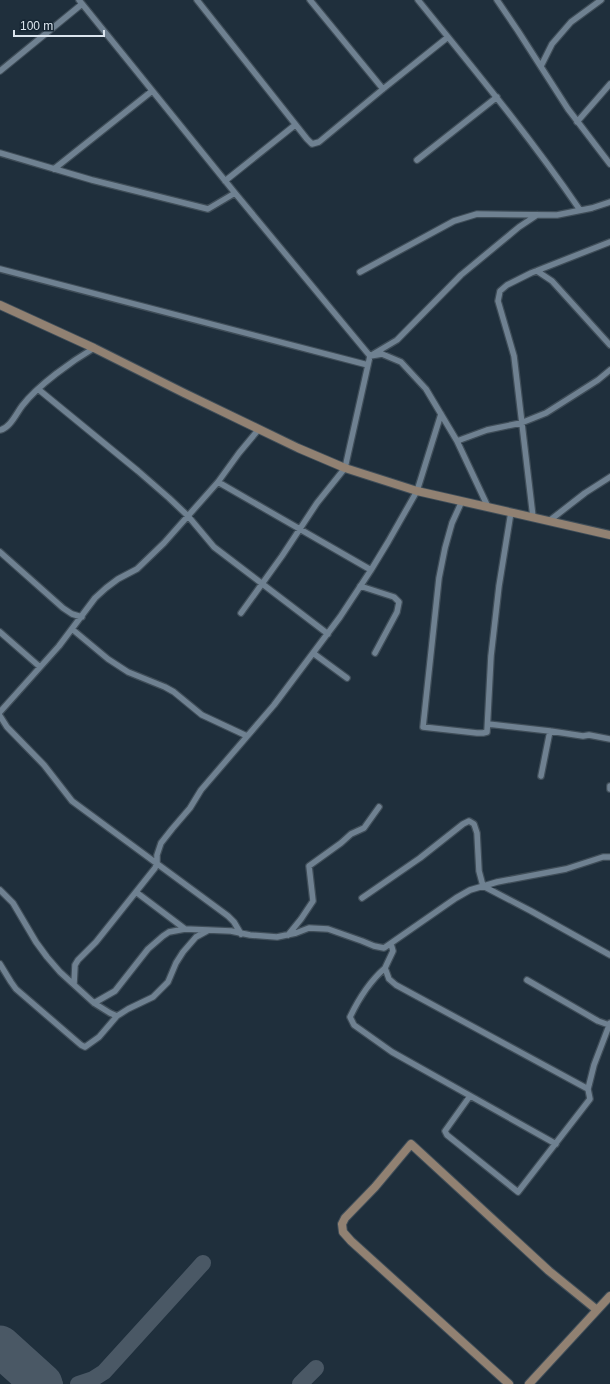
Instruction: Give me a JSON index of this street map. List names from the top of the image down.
{
  "scale_bar": "100 m"
}
